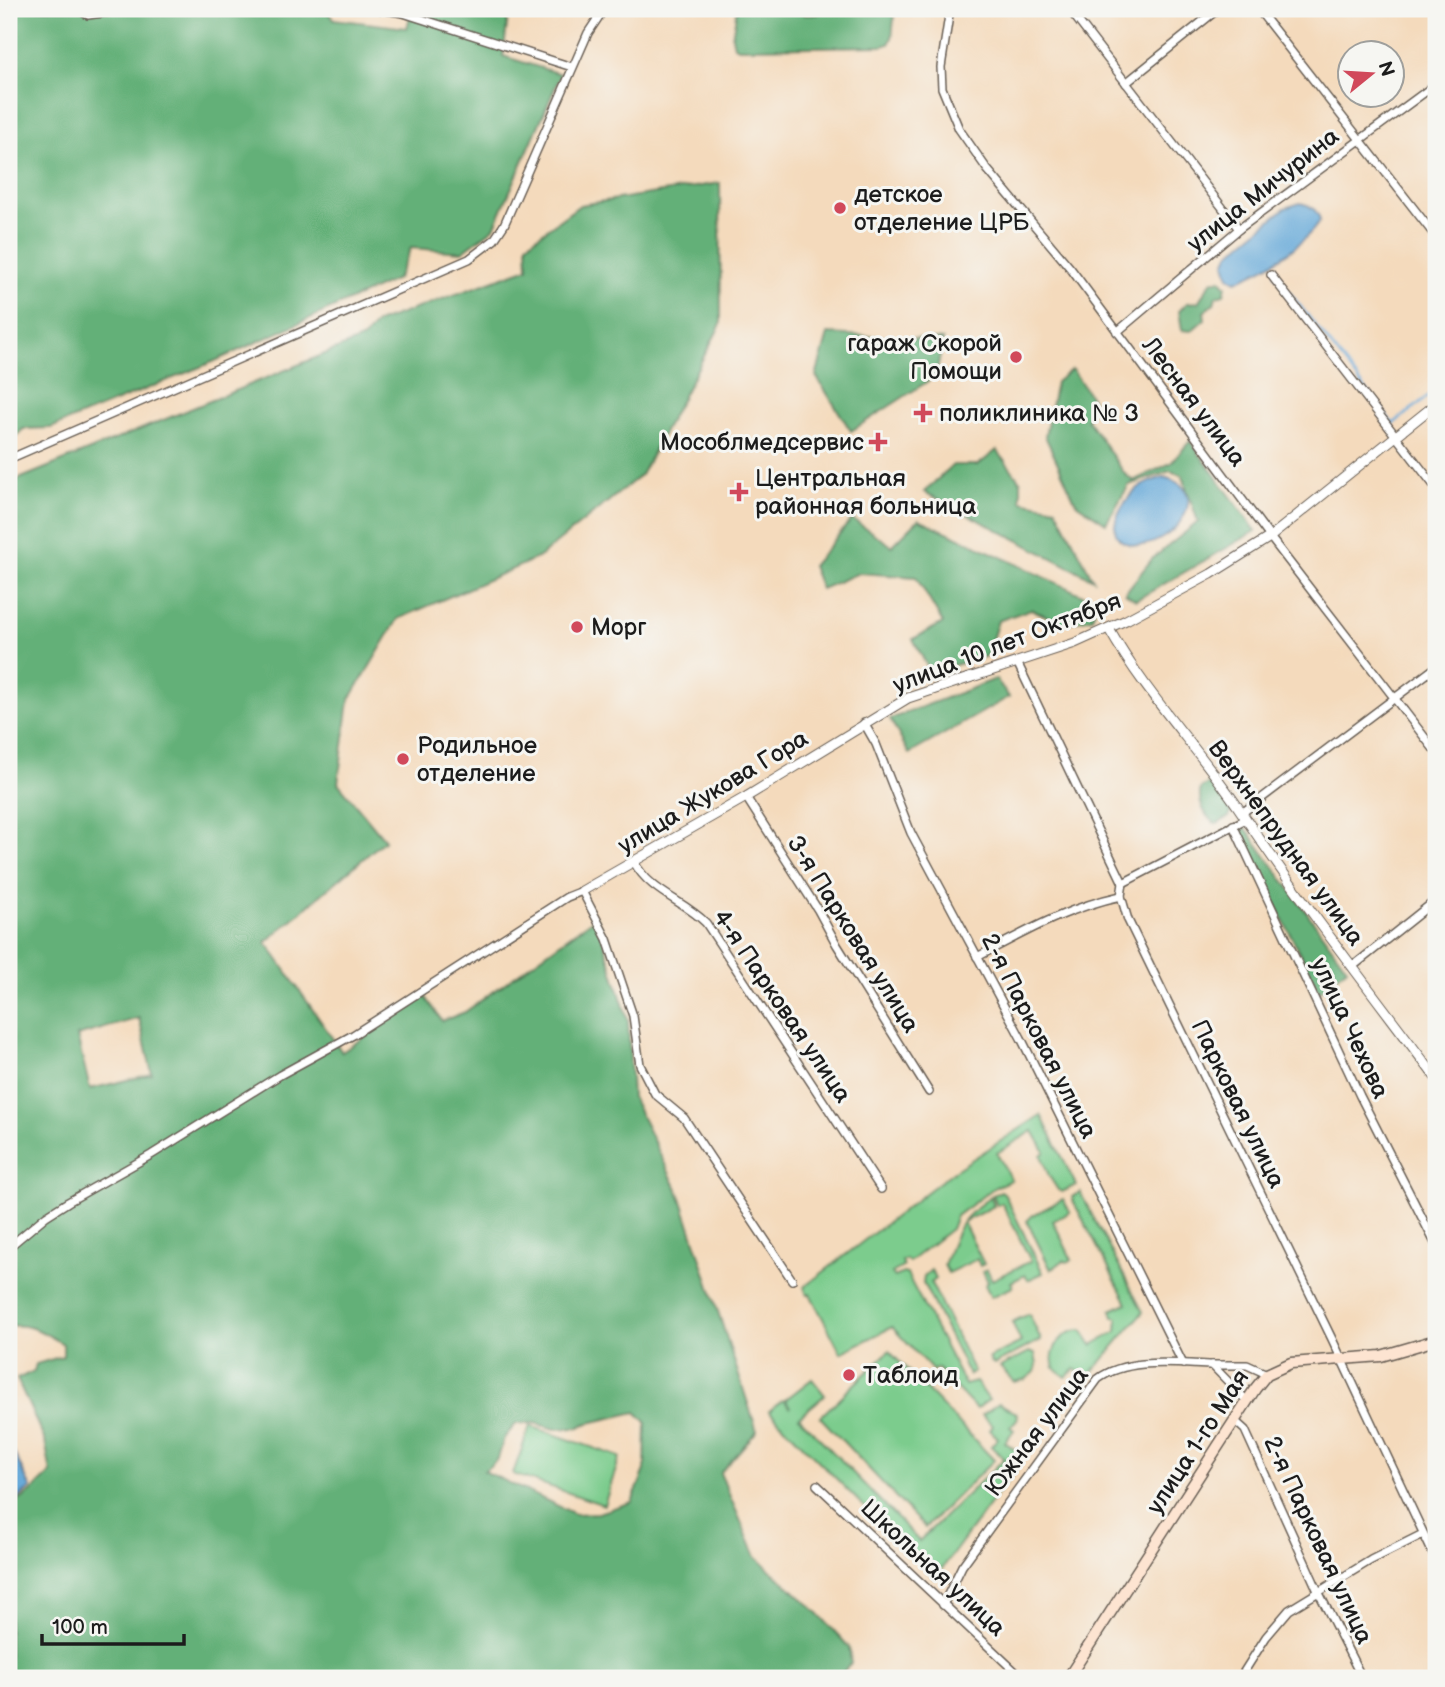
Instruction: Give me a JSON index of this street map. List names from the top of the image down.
{
  "streets": {
    "main road": ["улица 1-го Мая"],
    "street": [
      "улица Мичурина",
      "Лесная улица",
      "улица 10 лет Октября",
      "улица Жукова Гора",
      "Верхнепрудная улица",
      "3-я Парковая улица",
      "4-я Парковая улица",
      "улица Чехова",
      "2-я Парковая улица",
      "Парковая улица",
      "Южная улица",
      "Школьная улица"
    ]
  },
  "crossings": [
    ["улица Мичурина", "Лесная улица"],
    ["Лесная улица", "улица 10 лет Октября"],
    ["улица 10 лет Октября", "улица Жукова Гора"],
    ["улица 10 лет Октября", "Верхнепрудная улица"],
    ["улица 10 лет Октября", "2-я Парковая улица"],
    ["улица Жукова Гора", "3-я Парковая улица"],
    ["улица Жукова Гора", "4-я Парковая улица"],
    ["улица Жукова Гора", "2-я Парковая улица"],
    ["2-я Парковая улица", "Южная улица"],
    ["2-я Парковая улица", "улица 1-го Мая"],
    ["Парковая улица", "улица 1-го Мая"],
    ["Южная улица", "улица 1-го Мая"],
    ["Южная улица", "Школьная улица"]
  ],
  "places": {
    "other": [
      "детское отделение ЦРБ",
      "гараж Скорой Помощи",
      "Морг",
      "Родильное отделение",
      "Таблоид"
    ],
    "health": ["поликлиника № 3", "Мособлмедсервис", "Центральная районная больница"]
  },
  "scale_bar": "100 m",
  "north": "right"
}
